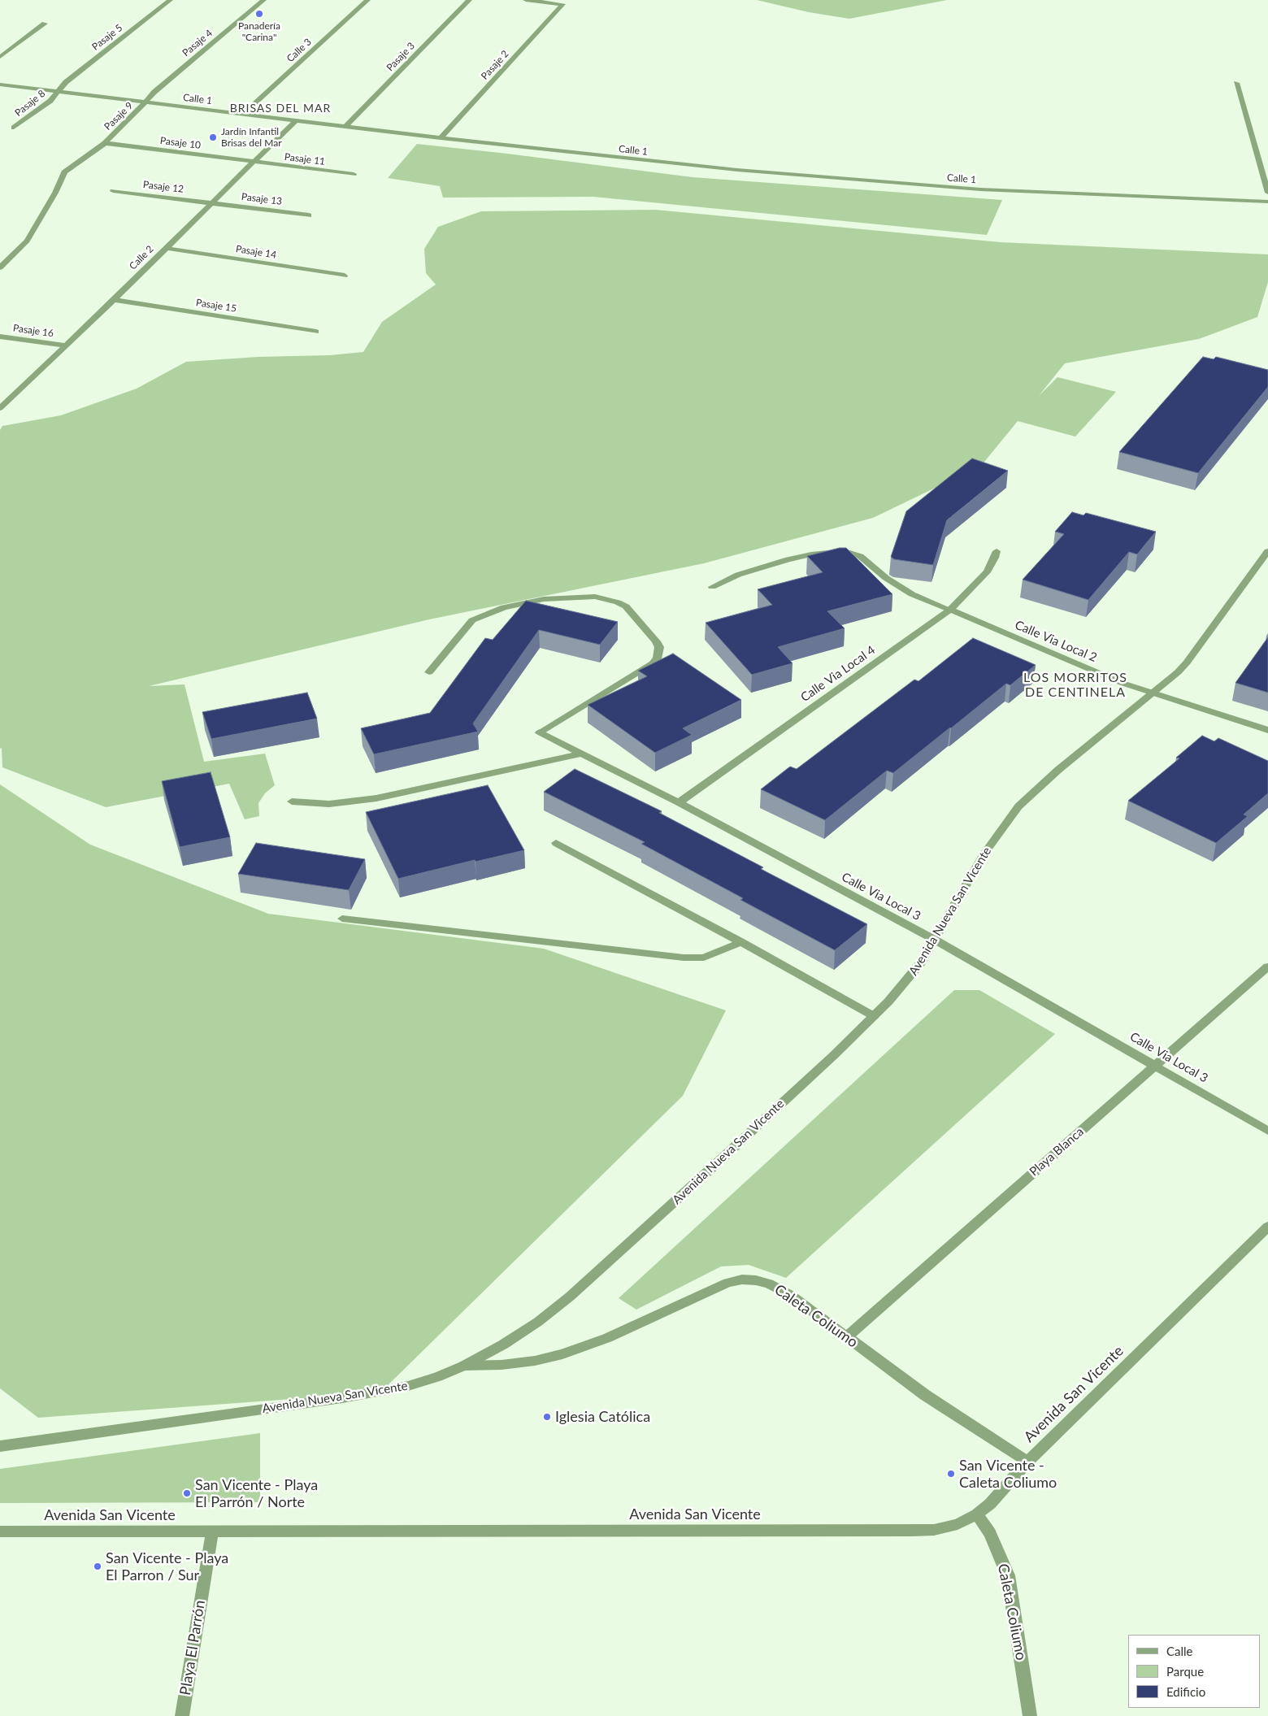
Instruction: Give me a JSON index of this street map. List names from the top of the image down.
{
  "streets": {
    "street": [
      "Pasaje 5",
      "Pasaje 4",
      "Calle 3",
      "Pasaje 3",
      "Pasaje 2",
      "Calle 1",
      "Pasaje 8",
      "Pasaje 9",
      "Pasaje 10",
      "Pasaje 11",
      "Pasaje 12",
      "Pasaje 13",
      "Pasaje 14",
      "Calle 2",
      "Pasaje 15",
      "Pasaje 16",
      "Calle Via Local 2",
      "Calle Via Local 4",
      "Calle Via Local 3",
      "Avenida Nueva San Vicente",
      "Playa Blanca",
      "Caleta Coliumo",
      "Avenida San Vicente",
      "Playa El Parrón"
    ]
  },
  "crossings": [
    ["Pasaje 5", "Calle 1"],
    ["Pasaje 5", "Pasaje 8"],
    ["Pasaje 4", "Calle 1"],
    ["Pasaje 4", "Pasaje 9"],
    ["Calle 3", "Calle 1"],
    ["Pasaje 3", "Calle 1"],
    ["Pasaje 2", "Calle 1"],
    ["Calle 1", "Pasaje 8"],
    ["Calle 1", "Pasaje 9"],
    ["Calle 1", "Calle 2"],
    ["Pasaje 9", "Pasaje 10"],
    ["Pasaje 10", "Pasaje 11"],
    ["Pasaje 10", "Calle 2"],
    ["Pasaje 11", "Calle 2"],
    ["Pasaje 12", "Pasaje 13"],
    ["Pasaje 12", "Calle 2"],
    ["Pasaje 13", "Calle 2"],
    ["Pasaje 14", "Calle 2"],
    ["Calle 2", "Pasaje 15"],
    ["Calle 2", "Pasaje 16"],
    ["Calle Via Local 2", "Calle Via Local 4"],
    ["Calle Via Local 2", "Avenida Nueva San Vicente"],
    ["Calle Via Local 4", "Calle Via Local 3"],
    ["Calle Via Local 3", "Avenida Nueva San Vicente"],
    ["Calle Via Local 3", "Playa Blanca"],
    ["Avenida Nueva San Vicente", "Caleta Coliumo"],
    ["Playa Blanca", "Caleta Coliumo"],
    ["Caleta Coliumo", "Avenida San Vicente"],
    ["Avenida San Vicente", "Playa El Parrón"]
  ],
  "districts": ["BRISAS DEL MAR", "LOS MORRITOS DE CENTINELA"],
  "places": [
    "Panadería \"Carina\"",
    "Jardín Infantil Brisas del Mar",
    "Iglesia Católica",
    "San Vicente - Caleta Coliumo",
    "San Vicente - Playa El Parrón / Norte",
    "San Vicente - Playa El Parron / Sur"
  ],
  "legend": ["Calle", "Parque", "Edificio"]
}
